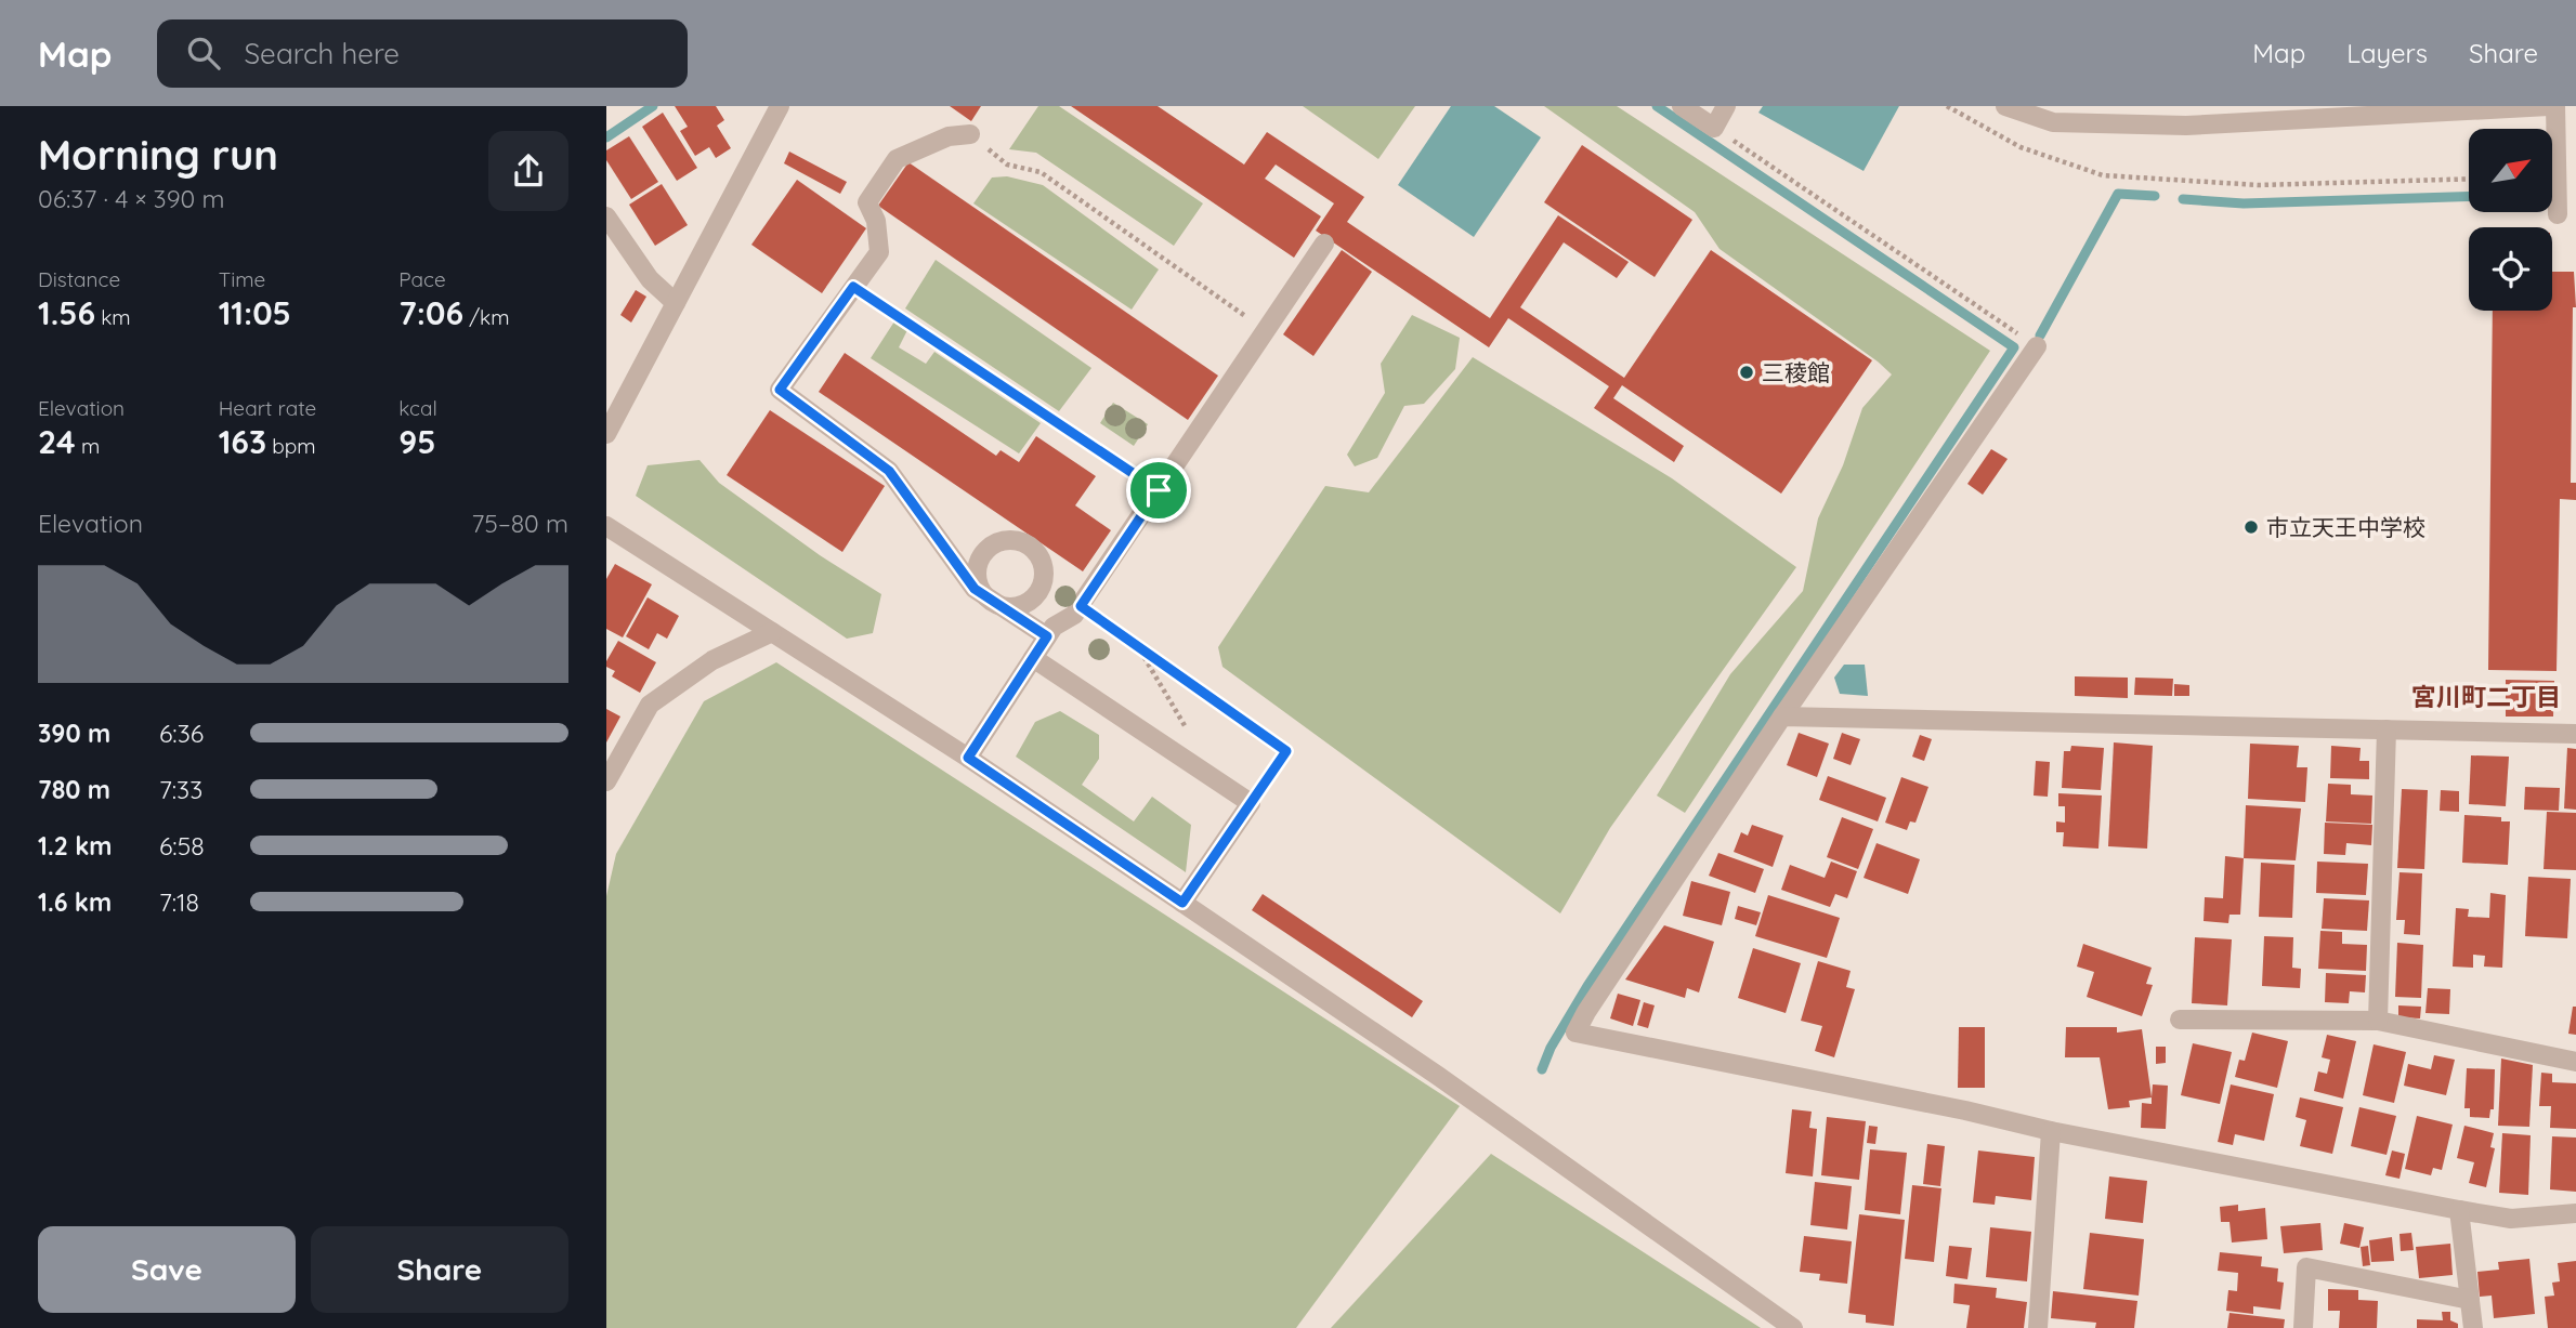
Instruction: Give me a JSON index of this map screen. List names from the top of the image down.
{
  "districts": ["宮川町二丁目"],
  "places": ["三稜館", "市立天王中学校"],
  "north": "top right",
  "page": {
    "header": "Map",
    "search": "Search here",
    "nav": ["Map", "Layers", "Share"],
    "heading": ["Morning run", "06:37 · 4 × 390 m"],
    "stats": [
      ["Distance", "1.56 km"],
      ["Time", "11:05"],
      ["Pace", "7:06 /km"],
      ["Elevation", "24 m"],
      ["Heart rate", "163 bpm"],
      ["kcal", "95"]
    ],
    "chart": ["Elevation", "75–80 m"],
    "list": [
      {
        "name": "390 m",
        "note": "6:36"
      },
      {
        "name": "780 m",
        "note": "7:33"
      },
      {
        "name": "1.2 km",
        "note": "6:58"
      },
      {
        "name": "1.6 km",
        "note": "7:18"
      }
    ],
    "buttons": ["Save", "Share"]
  }
}
